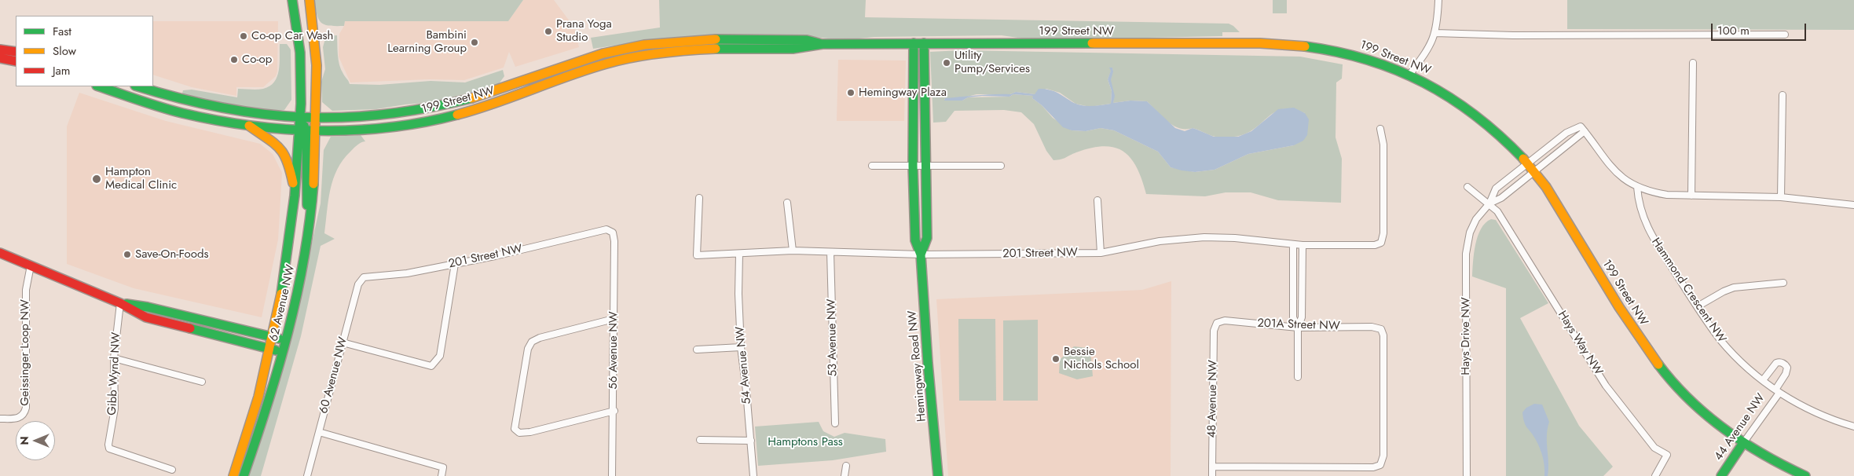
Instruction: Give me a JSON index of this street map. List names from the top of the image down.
{
  "streets": {
    "main road": [
      "199 Street NW",
      "62 Avenue NW",
      "Hemingway Road NW",
      "44 Avenue NW"
    ],
    "street": [
      "201 Street NW",
      "Hammond Crescent NW",
      "201A Street NW",
      "Hays Drive NW",
      "53 Avenue NW",
      "Hays Way NW",
      "56 Avenue NW",
      "Geissinger Loop NW",
      "54 Avenue NW",
      "Gibb Wynd NW",
      "60 Avenue NW",
      "48 Avenue NW"
    ]
  },
  "crossings": [
    ["199 Street NW", "62 Avenue NW"],
    ["199 Street NW", "Hays Drive NW"],
    ["199 Street NW", "Hemingway Road NW"],
    ["199 Street NW", "44 Avenue NW"],
    ["201 Street NW", "53 Avenue NW"],
    ["201 Street NW", "56 Avenue NW"],
    ["201 Street NW", "54 Avenue NW"],
    ["201 Street NW", "Hemingway Road NW"],
    ["201 Street NW", "60 Avenue NW"],
    ["Hammond Crescent NW", "44 Avenue NW"],
    ["201A Street NW", "48 Avenue NW"],
    ["Hays Drive NW", "Hays Way NW"]
  ],
  "parks": ["Hamptons Pass"],
  "places": [
    "Prana Yoga Studio",
    "Co-op Car Wash",
    "Bambini Learning Group",
    "Co-op",
    "Utility Pump/Services",
    "Hemingway Plaza",
    "Hampton Medical Clinic",
    "Save-On-Foods",
    "Bessie Nichols School"
  ],
  "legend": ["Fast", "Slow", "Jam"],
  "scale_bar": "100 m",
  "north": "left"
}
